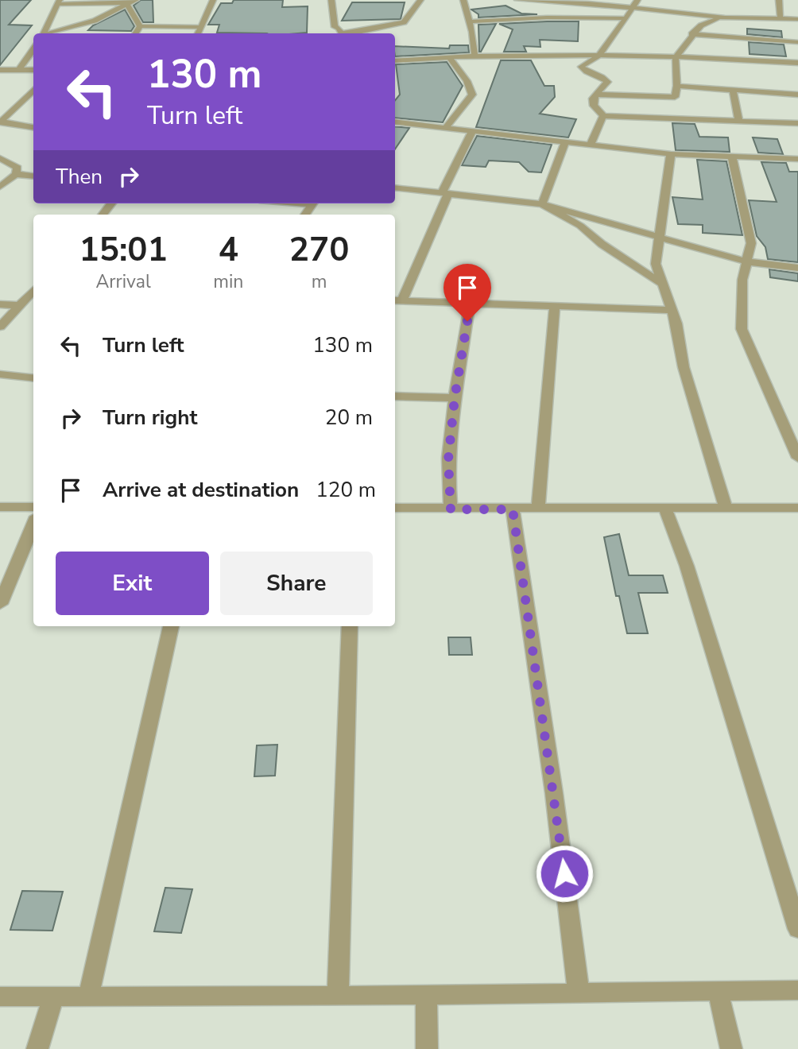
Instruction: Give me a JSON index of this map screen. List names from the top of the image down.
{
  "page": {
    "turn": ["130 m", "Turn left"],
    "then": "Then",
    "eta": [
      "15:01",
      "Arrival",
      "4",
      "min",
      "270",
      "m"
    ],
    "list": [
      {
        "name": "Turn left",
        "value": "130 m"
      },
      {
        "name": "Turn right",
        "value": "20 m"
      },
      {
        "name": "Arrive at destination",
        "value": "120 m"
      }
    ],
    "buttons": ["Exit", "Share"]
  }
}
